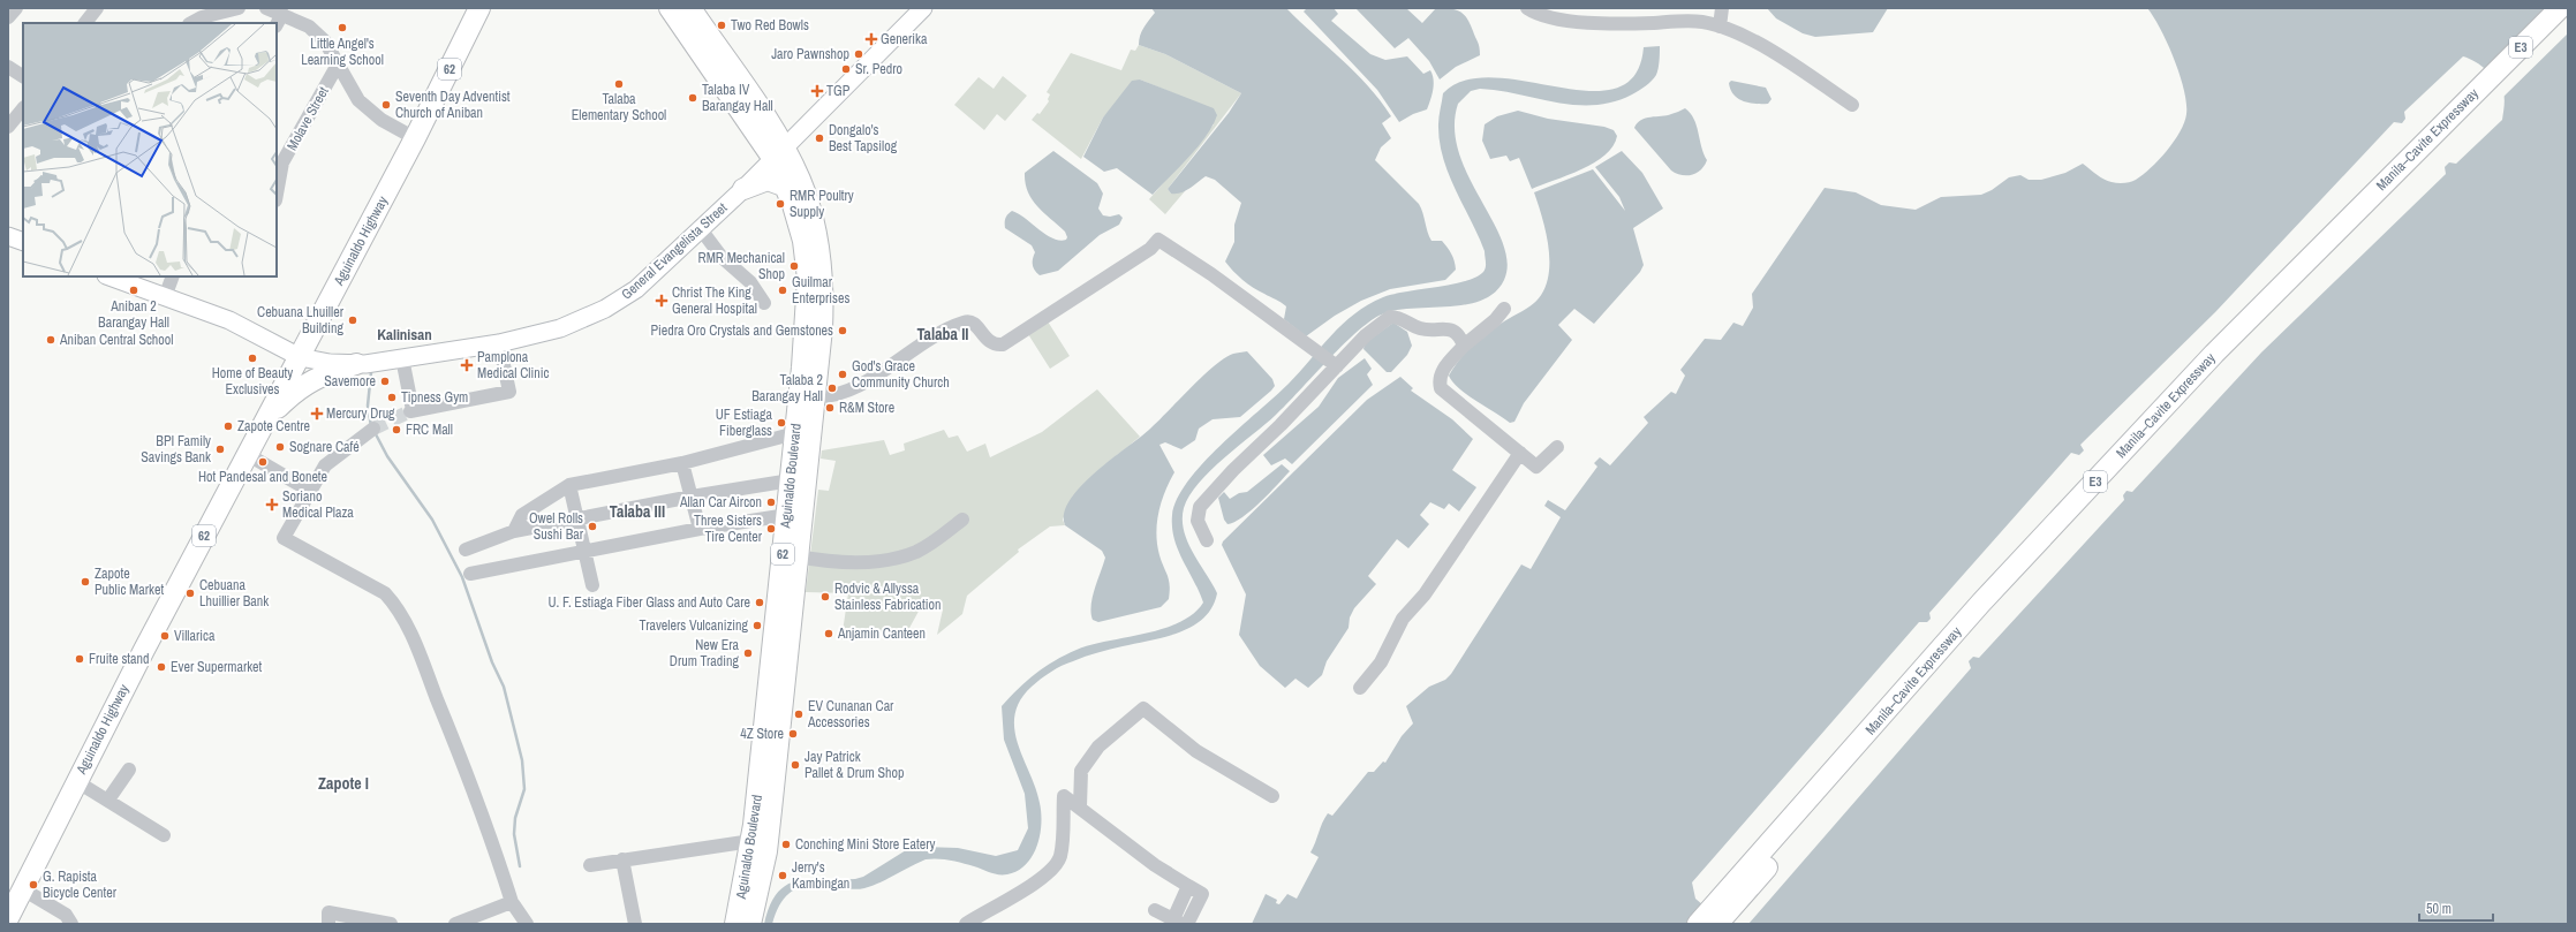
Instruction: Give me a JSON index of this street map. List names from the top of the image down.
{
  "streets": {
    "highway": [
      "E3",
      "62",
      "Manila–Cavite Expressway",
      "Aguinaldo Highway",
      "Aguinaldo Boulevard"
    ],
    "main road": ["General Evangelista Street"],
    "street": ["Molave Street"]
  },
  "crossings": [
    ["Aguinaldo Highway", "General Evangelista Street"],
    ["General Evangelista Street", "Aguinaldo Boulevard"]
  ],
  "districts": [
    "Kalinisan",
    "Talaba II",
    "Talaba III",
    "Zapote I"
  ],
  "places": {
    "other": [
      "Two Red Bowls",
      "Little Angel's Learning School",
      "Jaro Pawnshop",
      "Sr. Pedro",
      "Talaba Elementary School",
      "Talaba IV Barangay Hall",
      "Seventh Day Adventist Church of Aniban",
      "Dongalo's Best Tapsilog",
      "RMR Poultry Supply",
      "RMR Mechanical Shop",
      "Aniban 2 Barangay Hall",
      "Guilmar Enterprises",
      "Cebuana Lhuiller Building",
      "Piedra Oro Crystals and Gemstones",
      "Aniban Central School",
      "Home of Beauty Exclusives",
      "God's Grace Community Church",
      "Savemore",
      "Talaba 2 Barangay Hall",
      "Tipness Gym",
      "R&M Store",
      "UF Estiaga Fiberglass",
      "Zapote Centre",
      "FRC Mall",
      "Sognare Café",
      "BPI Family Savings Bank",
      "Hot Pandesal and Bonete",
      "Allan Car Aircon",
      "Owel Rolls Sushi Bar",
      "Three Sisters Tire Center",
      "Zapote Public Market",
      "Cebuana Lhuillier Bank",
      "Rodvic & Allyssa Stainless Fabrication",
      "U. F. Estiaga Fiber Glass and Auto Care",
      "Travelers Vulcanizing",
      "Anjamin Canteen",
      "Villarica",
      "New Era Drum Trading",
      "Fruite stand",
      "Ever Supermarket",
      "EV Cunanan Car Accessories",
      "4Z Store",
      "Jay Patrick Pallet & Drum Shop",
      "Conching Mini Store Eatery",
      "Jerry's Kambingan",
      "G. Rapista Bicycle Center"
    ],
    "health": [
      "Generika",
      "TGP",
      "Christ The King General Hospital",
      "Pamplona Medical Clinic",
      "Mercury Drug",
      "Soriano Medical Plaza"
    ]
  },
  "scale_bar": "50 m"
}
